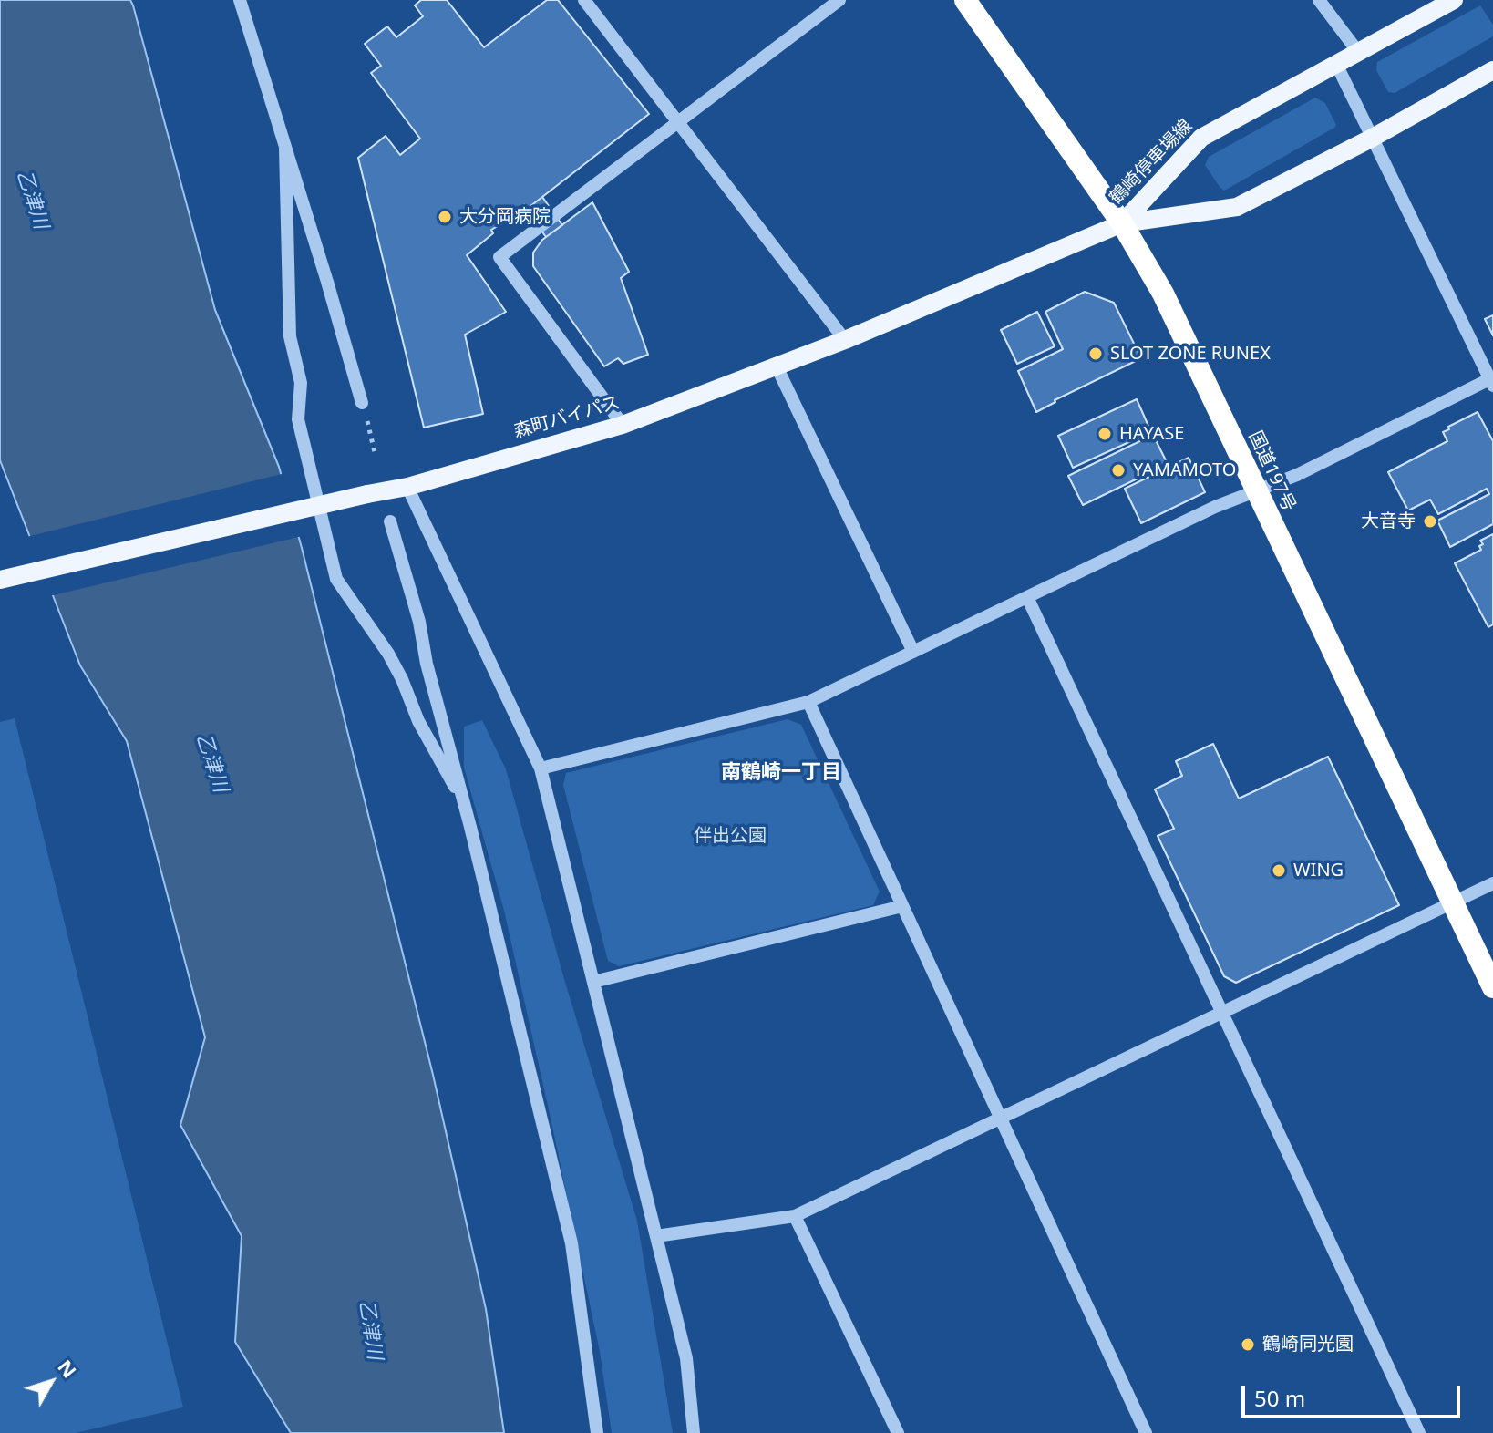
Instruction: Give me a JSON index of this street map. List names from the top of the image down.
{
  "streets": {
    "highway": ["国道197号"],
    "main road": ["鶴崎停車場線", "森町バイパス"]
  },
  "crossings": [
    ["鶴崎停車場線", "森町バイパス"],
    ["鶴崎停車場線", "国道197号"],
    ["森町バイパス", "国道197号"]
  ],
  "districts": ["南鶴崎一丁目"],
  "water": ["乙津川"],
  "parks": ["伴出公園"],
  "places": [
    "大分岡病院",
    "SLOT ZONE RUNEX",
    "HAYASE",
    "YAMAMOTO",
    "大音寺",
    "WING",
    "鶴崎同光園"
  ],
  "scale_bar": "50 m",
  "north": "top right"
}
